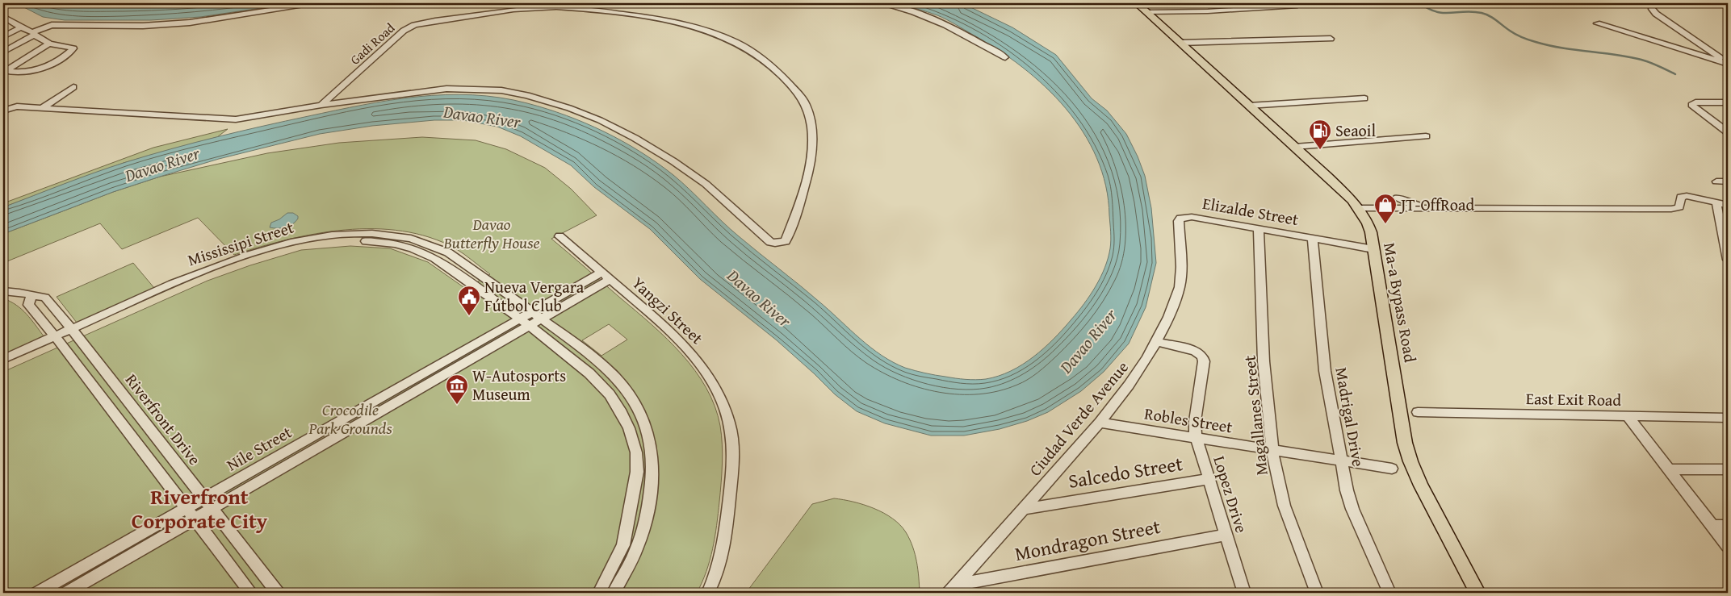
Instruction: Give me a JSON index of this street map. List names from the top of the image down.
{
  "streets": {
    "main road": ["Ma-a Bypass Road"],
    "street": [
      "Gadi Road",
      "Elizalde Street",
      "Mississipi Street",
      "Yangzi Street",
      "East Exit Road",
      "Magallanes Street",
      "Madrigal Drive",
      "Ciudad Verde Avenue",
      "Riverfront Drive",
      "Robles Street",
      "Nile Street",
      "Salcedo Street",
      "Lopez Drive",
      "Mondragon Street"
    ]
  },
  "crossings": [
    ["Elizalde Street", "Ma-a Bypass Road"],
    ["Elizalde Street", "Magallanes Street"],
    ["Elizalde Street", "Madrigal Drive"],
    ["Elizalde Street", "Ciudad Verde Avenue"],
    ["Mississipi Street", "Riverfront Drive"],
    ["Mississipi Street", "Nile Street"],
    ["Yangzi Street", "Nile Street"],
    ["Magallanes Street", "Robles Street"],
    ["Madrigal Drive", "Robles Street"],
    ["Ciudad Verde Avenue", "Robles Street"],
    ["Ciudad Verde Avenue", "Salcedo Street"],
    ["Ciudad Verde Avenue", "Lopez Drive"],
    ["Ciudad Verde Avenue", "Mondragon Street"],
    ["Riverfront Drive", "Nile Street"],
    ["Robles Street", "Lopez Drive"],
    ["Salcedo Street", "Lopez Drive"],
    ["Lopez Drive", "Mondragon Street"]
  ],
  "districts": ["Riverfront Corporate City"],
  "water": ["Davao River"],
  "parks": ["Davao Butterfly House", "Crocodile Park Grounds"],
  "places": {
    "fuel station": ["Seaoil"],
    "shop": ["JT-OffRoad"],
    "public building": ["Nueva Vergara Fútbol Club"],
    "museum": ["W-Autosports Museum"]
  }
}
